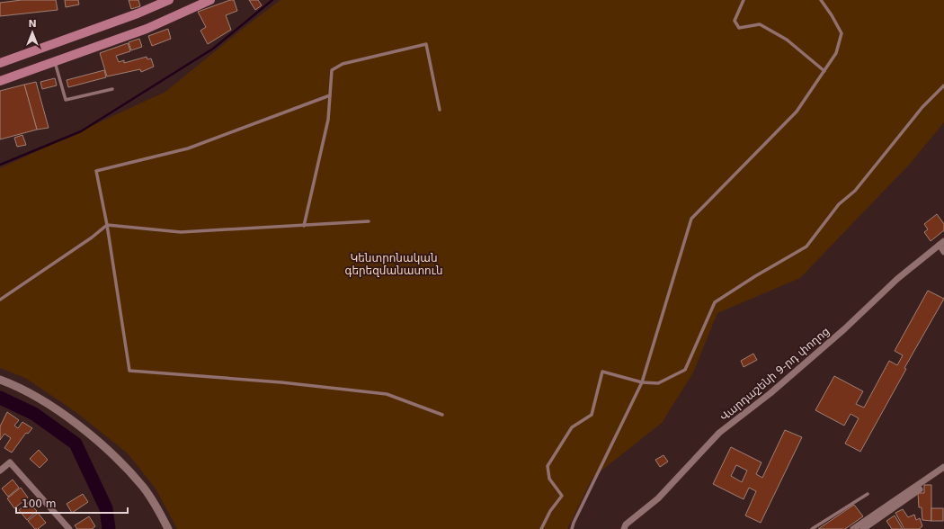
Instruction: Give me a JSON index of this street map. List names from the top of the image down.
{
  "streets": {
    "street": ["Վարդաշենի 9-րդ փողոց"]
  },
  "parks": ["Կենտրոնական գերեզմանատուն"],
  "scale_bar": "100 m",
  "north": "top"
}
